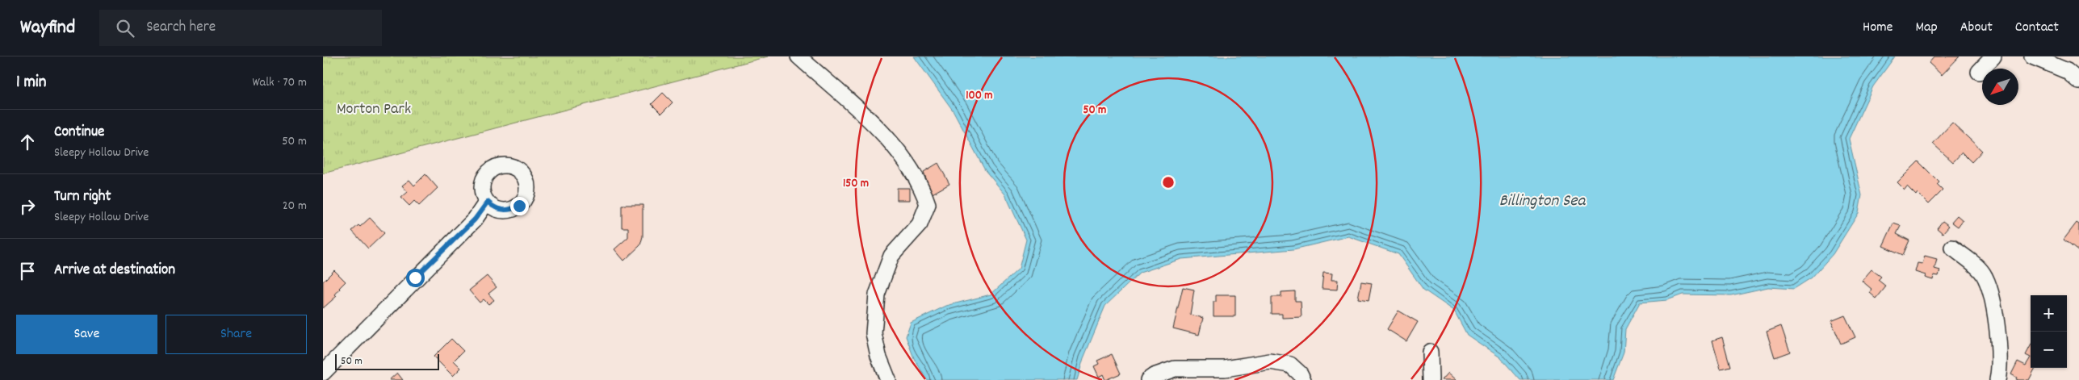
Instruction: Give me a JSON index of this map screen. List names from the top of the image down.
{
  "water": ["Billington Sea"],
  "parks": ["Morton Park"],
  "scale_bar": "50 m",
  "north": "bottom left",
  "page": {
    "header": "Wayfind",
    "search": "Search here",
    "nav": [
      "Home",
      "Map",
      "About",
      "Contact"
    ],
    "heading": ["1 min", "Walk · 70 m"],
    "list": [
      ["Continue", "Sleepy Hollow Drive", "50 m"],
      ["Turn right", "Sleepy Hollow Drive", "20 m"],
      "Arrive at destination"
    ],
    "map_buttons": ["+", "−"],
    "buttons": ["Save", "Share"],
    "scale": "50 m"
  },
  "rings": ["100 m", "50 m", "150 m"]
}
